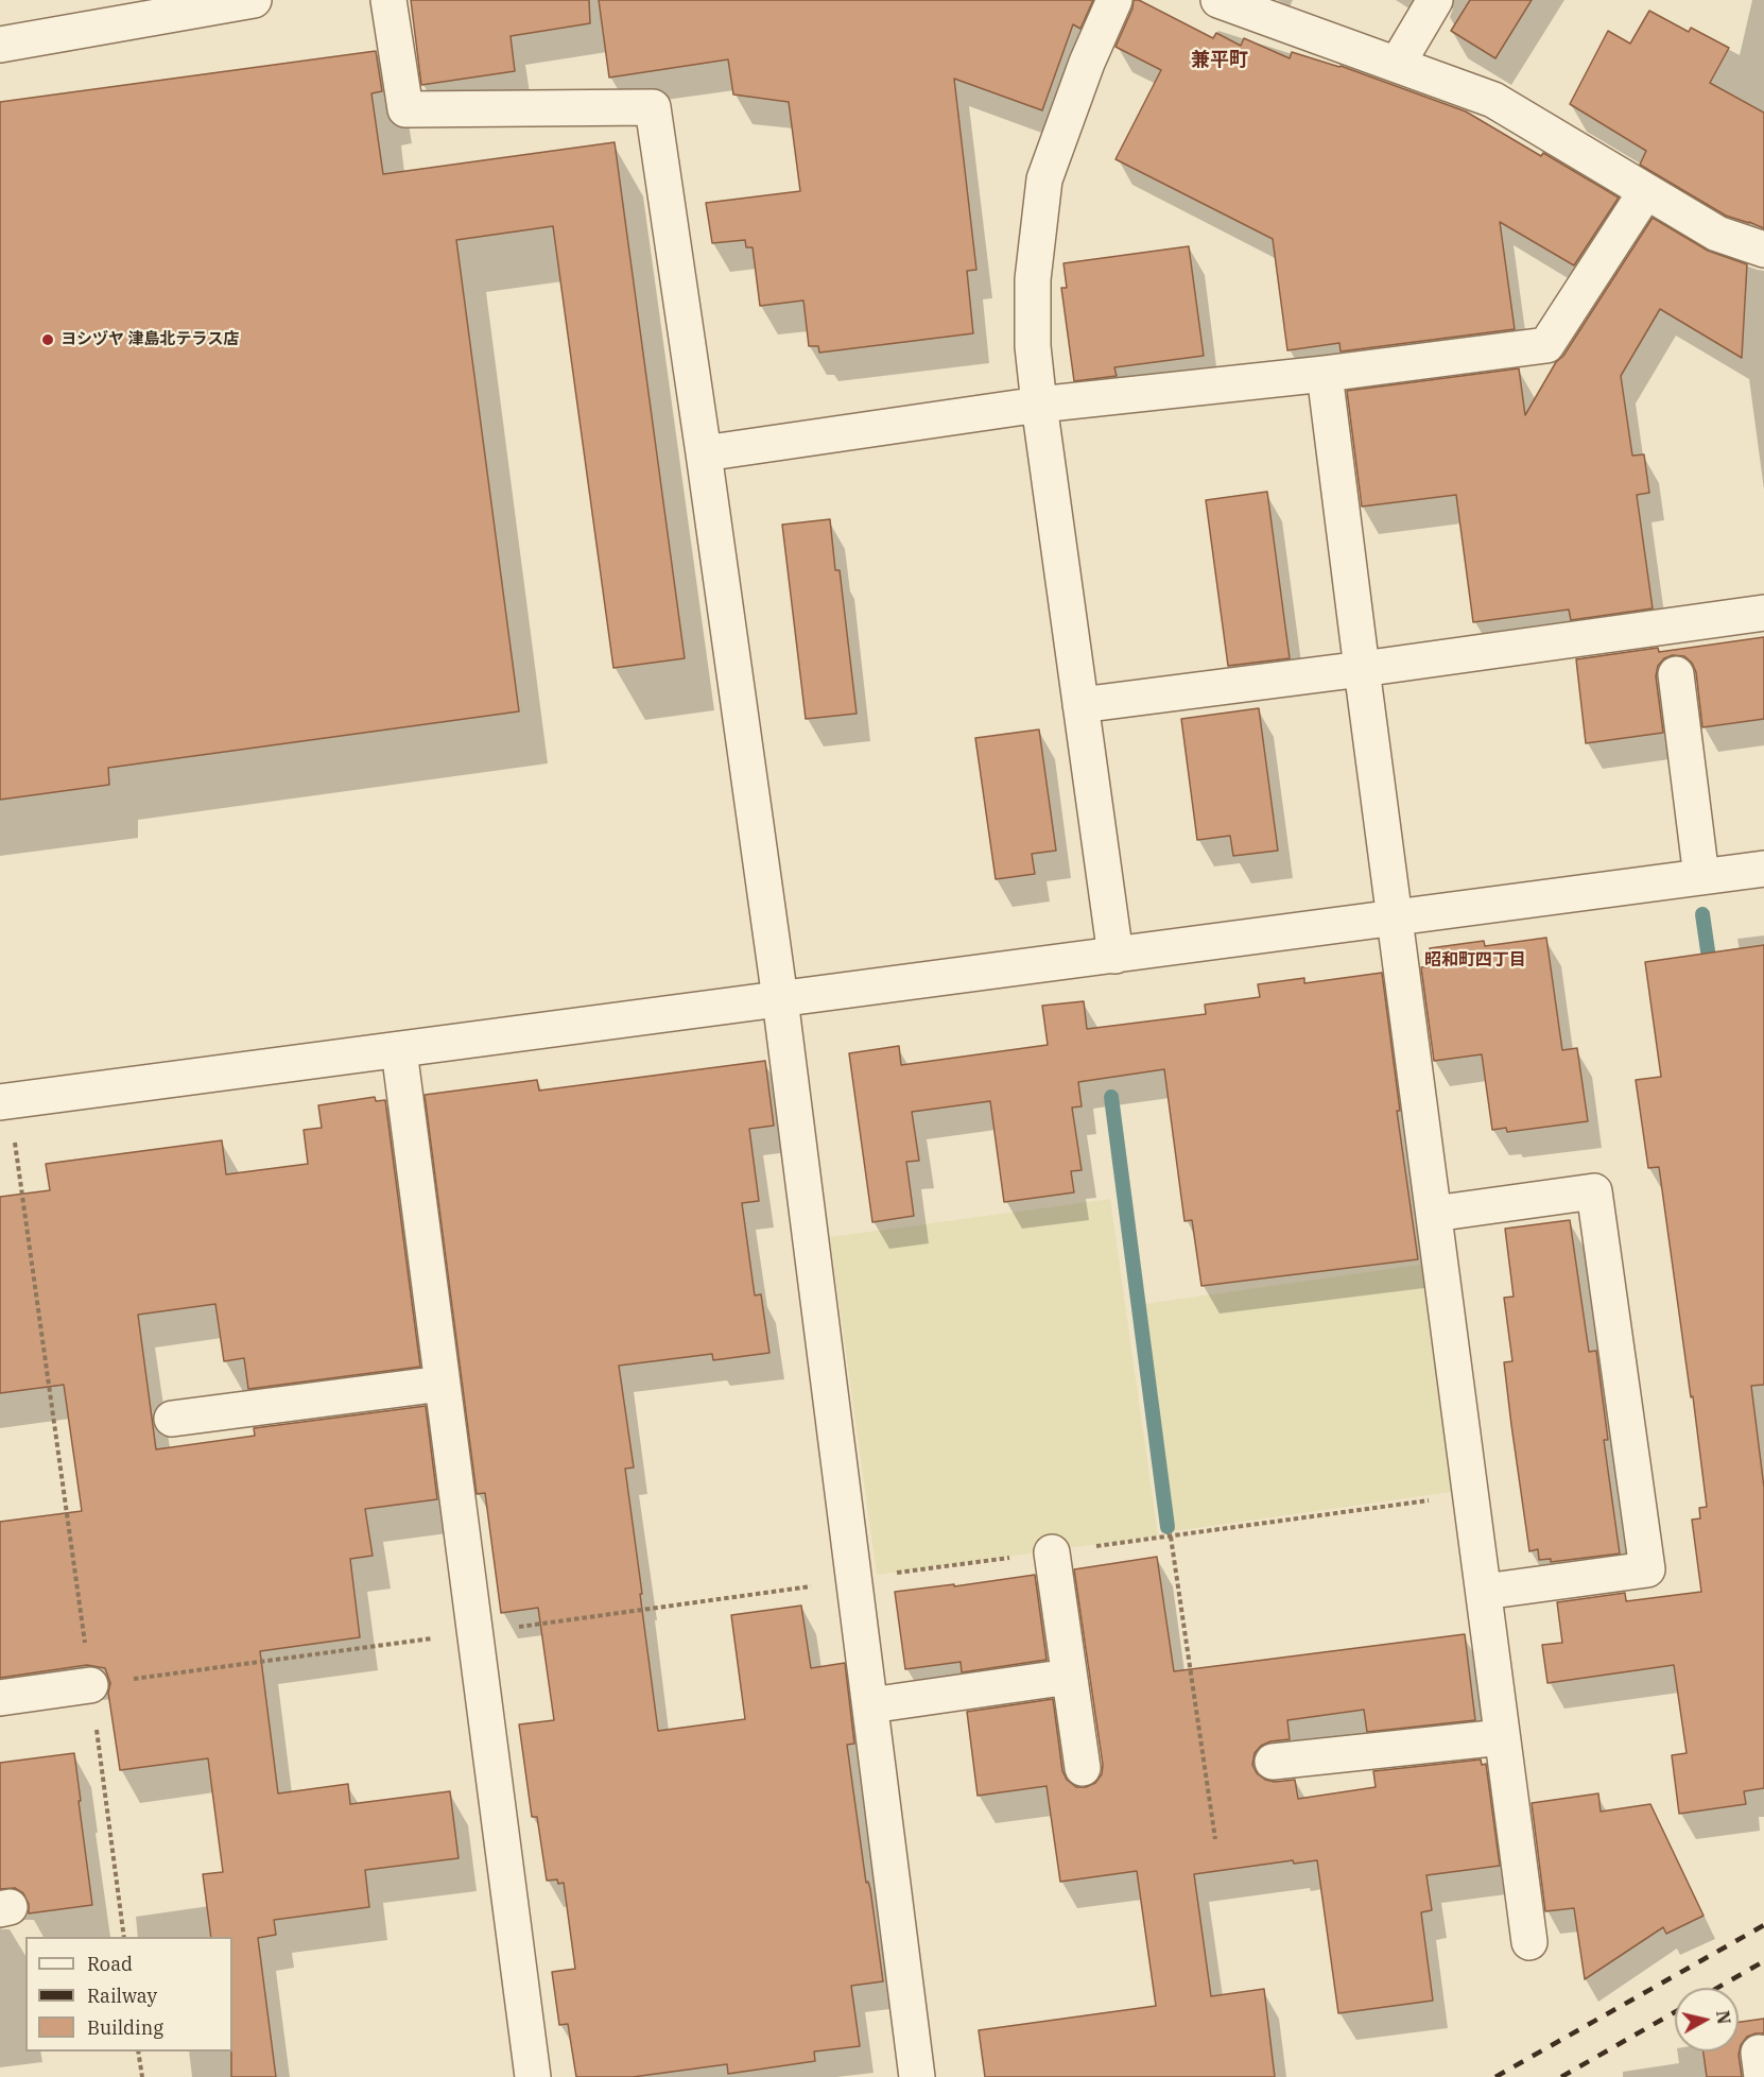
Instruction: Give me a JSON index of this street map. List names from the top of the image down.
{
  "districts": ["兼平町", "昭和町四丁目"],
  "places": ["ヨシヅヤ 津島北テラス店"],
  "legend": ["Road", "Railway", "Building"],
  "north": "right"
}
